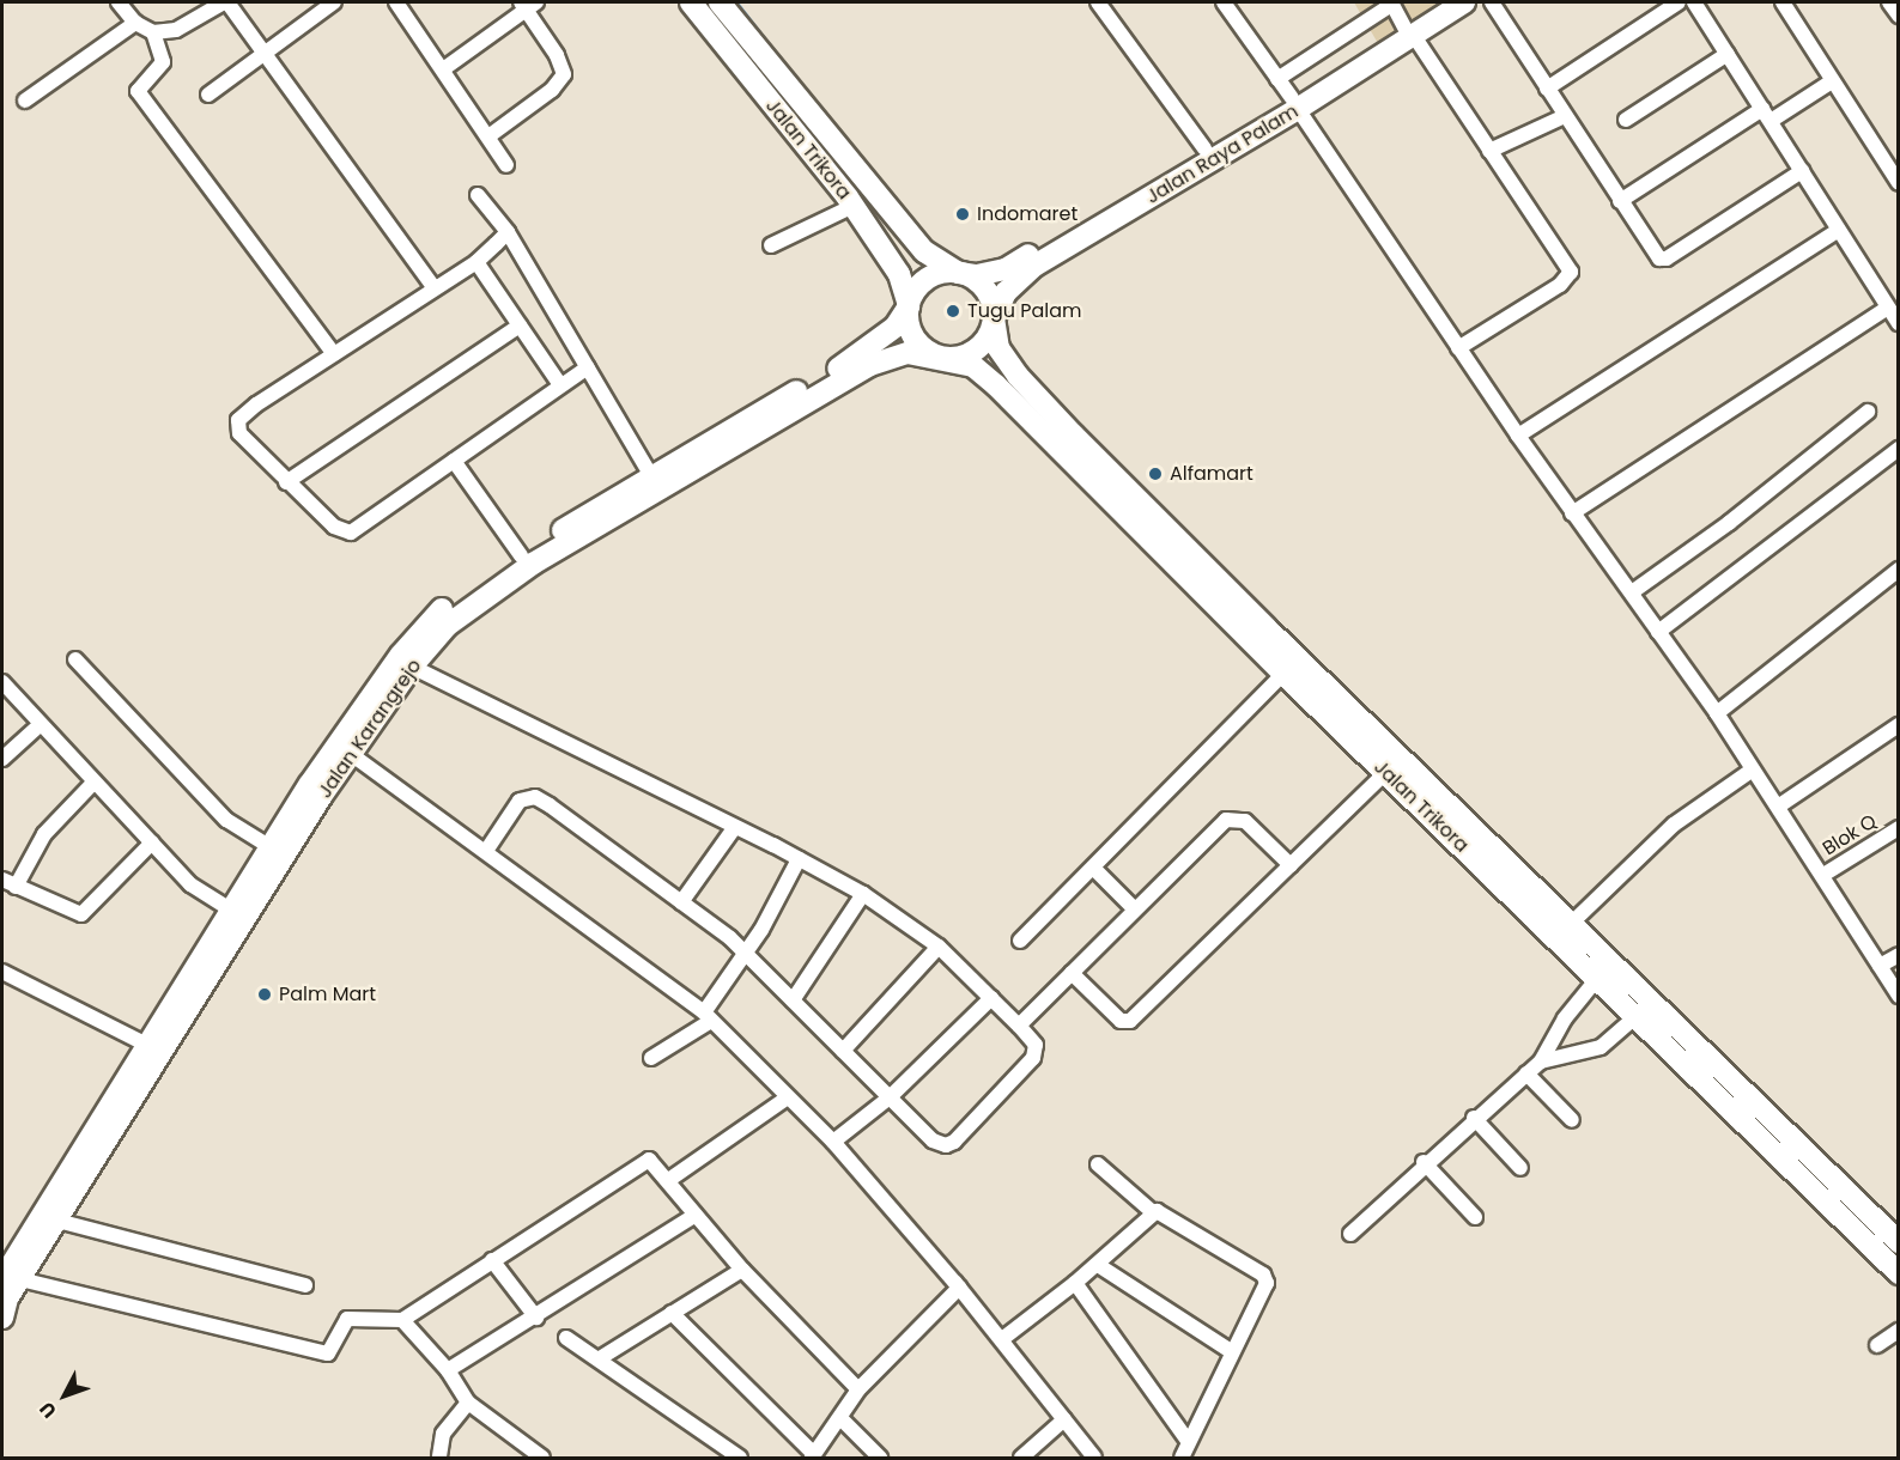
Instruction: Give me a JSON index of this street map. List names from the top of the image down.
{
  "streets": {
    "main road": ["Jalan Trikora", "Jalan Raya Palam", "Jalan Karangrejo"],
    "street": ["Blok Q"]
  },
  "crossings": [
    ["Jalan Trikora", "Jalan Raya Palam"],
    ["Jalan Trikora", "Jalan Karangrejo"],
    ["Jalan Raya Palam", "Jalan Karangrejo"]
  ],
  "places": [
    "Indomaret",
    "Tugu Palam",
    "Alfamart",
    "Palm Mart"
  ],
  "north": "bottom left"
}
